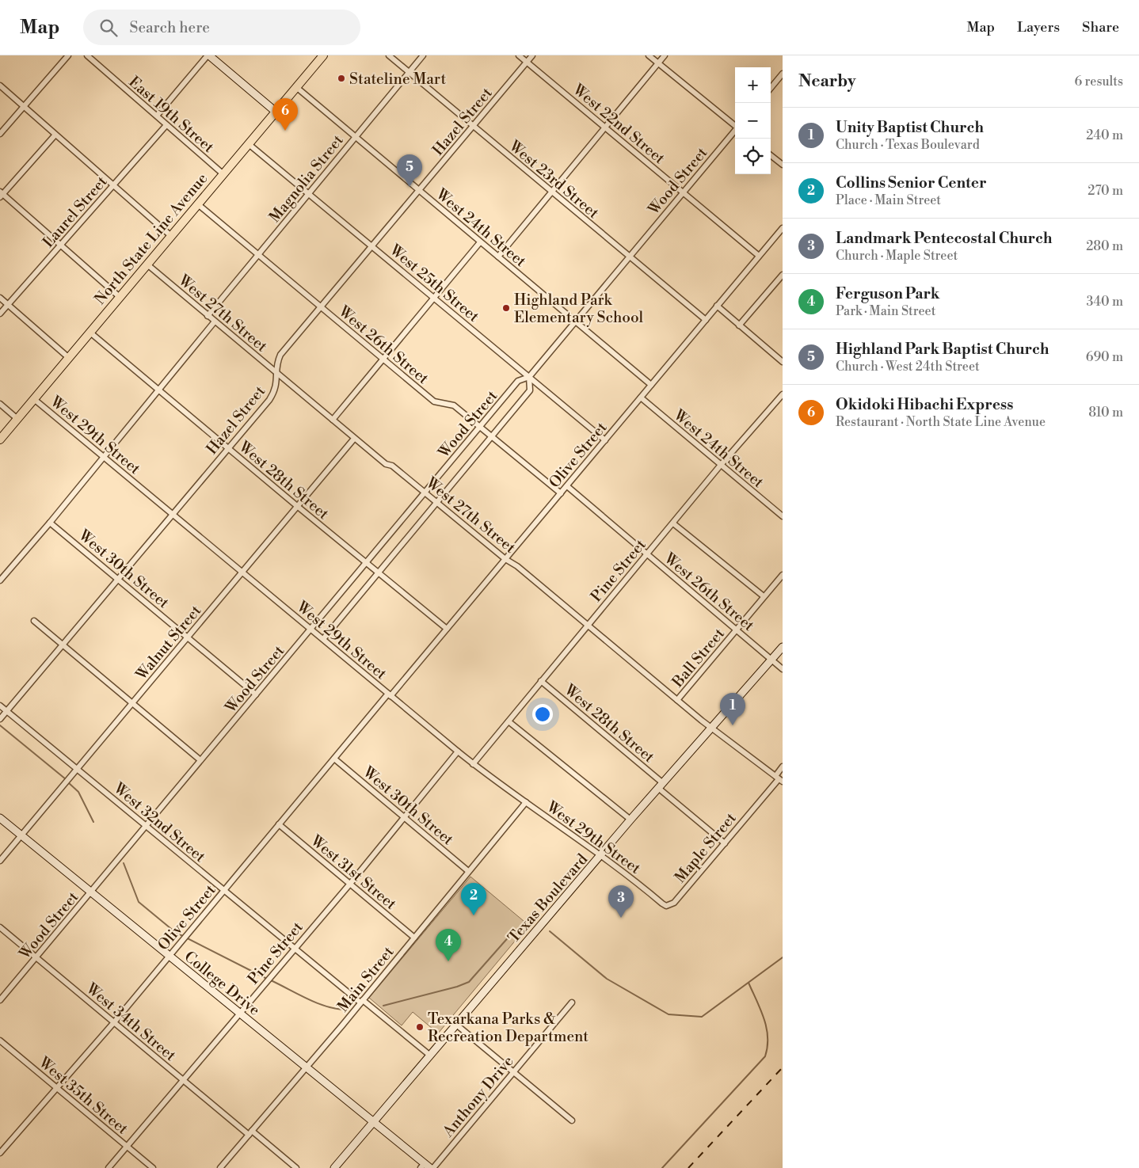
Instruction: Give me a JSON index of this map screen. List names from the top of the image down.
{
  "streets": {
    "main road": ["North State Line Avenue", "Texas Boulevard", "College Drive"],
    "street": [
      "East 19th Street",
      "Hazel Street",
      "West 22nd Street",
      "Magnolia Street",
      "West 23rd Street",
      "Wood Street",
      "Laurel Street",
      "West 24th Street",
      "West 25th Street",
      "West 27th Street",
      "West 26th Street",
      "West 29th Street",
      "Olive Street",
      "West 28th Street",
      "West 30th Street",
      "Pine Street",
      "Walnut Street",
      "Ball Street",
      "West 32nd Street",
      "Maple Street",
      "West 31st Street",
      "Main Street",
      "West 34th Street",
      "West 35th Street",
      "Anthony Drive"
    ]
  },
  "crossings": [
    ["East 19th Street", "Laurel Street"],
    ["East 19th Street", "North State Line Avenue"],
    ["Hazel Street", "West 22nd Street"],
    ["Hazel Street", "West 23rd Street"],
    ["Hazel Street", "West 24th Street"],
    ["Hazel Street", "West 25th Street"],
    ["Hazel Street", "West 27th Street"],
    ["Hazel Street", "West 26th Street"],
    ["Hazel Street", "West 29th Street"],
    ["Hazel Street", "West 28th Street"],
    ["Hazel Street", "West 30th Street"],
    ["Hazel Street", "West 32nd Street"],
    ["West 22nd Street", "Wood Street"],
    ["West 22nd Street", "Olive Street"],
    ["Magnolia Street", "West 23rd Street"],
    ["Magnolia Street", "West 24th Street"],
    ["Magnolia Street", "West 25th Street"],
    ["Magnolia Street", "West 27th Street"],
    ["Magnolia Street", "West 26th Street"],
    ["West 23rd Street", "Wood Street"],
    ["West 23rd Street", "Olive Street"],
    ["Wood Street", "West 24th Street"],
    ["Wood Street", "West 25th Street"],
    ["Wood Street", "West 27th Street"],
    ["Wood Street", "West 26th Street"],
    ["Wood Street", "West 29th Street"],
    ["Wood Street", "West 28th Street"],
    ["Wood Street", "West 30th Street"],
    ["Wood Street", "West 32nd Street"],
    ["Wood Street", "College Drive"],
    ["Wood Street", "West 34th Street"],
    ["West 24th Street", "North State Line Avenue"],
    ["West 24th Street", "Olive Street"],
    ["West 24th Street", "Pine Street"],
    ["North State Line Avenue", "West 25th Street"],
    ["North State Line Avenue", "West 27th Street"],
    ["North State Line Avenue", "West 26th Street"],
    ["North State Line Avenue", "West 29th Street"],
    ["North State Line Avenue", "West 28th Street"],
    ["West 25th Street", "Olive Street"],
    ["West 27th Street", "Olive Street"],
    ["West 27th Street", "Pine Street"],
    ["West 27th Street", "Walnut Street"],
    ["West 27th Street", "Ball Street"],
    ["West 27th Street", "Maple Street"],
    ["West 27th Street", "Texas Boulevard"],
    ["West 26th Street", "Olive Street"],
    ["West 26th Street", "Pine Street"],
    ["West 26th Street", "Ball Street"],
    ["West 26th Street", "Texas Boulevard"],
    ["West 29th Street", "Olive Street"],
    ["West 29th Street", "Pine Street"],
    ["West 29th Street", "Walnut Street"],
    ["West 29th Street", "Maple Street"],
    ["West 29th Street", "Texas Boulevard"],
    ["West 29th Street", "Main Street"],
    ["Olive Street", "West 28th Street"],
    ["Olive Street", "West 30th Street"],
    ["Olive Street", "West 32nd Street"],
    ["Olive Street", "West 31st Street"],
    ["Olive Street", "College Drive"],
    ["Olive Street", "West 34th Street"],
    ["Olive Street", "West 35th Street"],
    ["West 28th Street", "Pine Street"],
    ["West 28th Street", "Walnut Street"],
    ["West 28th Street", "Maple Street"],
    ["West 28th Street", "Texas Boulevard"],
    ["West 30th Street", "Pine Street"],
    ["West 30th Street", "Walnut Street"],
    ["West 30th Street", "Main Street"],
    ["Pine Street", "West 32nd Street"],
    ["Pine Street", "West 31st Street"],
    ["Pine Street", "College Drive"],
    ["Pine Street", "West 34th Street"],
    ["Pine Street", "West 35th Street"],
    ["Walnut Street", "West 32nd Street"],
    ["Walnut Street", "College Drive"],
    ["West 32nd Street", "Texas Boulevard"],
    ["West 32nd Street", "Main Street"],
    ["West 31st Street", "Main Street"],
    ["Texas Boulevard", "College Drive"],
    ["Main Street", "College Drive"],
    ["Main Street", "West 34th Street"]
  ],
  "places": ["Stateline Mart", "Highland Park Elementary School", "Texarkana Parks & Recreation Department"],
  "page": {
    "header": "Map",
    "search": "Search here",
    "nav": ["Map", "Layers", "Share"],
    "heading": ["Nearby", "6 results"],
    "map_buttons": ["+", "−"],
    "pins": [
      "6",
      "5",
      "1",
      "2",
      "3",
      "4"
    ],
    "list": [
      {
        "mark": "1",
        "name": "Unity Baptist Church",
        "note": "Church · Texas Boulevard",
        "value": "240 m"
      },
      {
        "mark": "2",
        "name": "Collins Senior Center",
        "note": "Place · Main Street",
        "value": "270 m"
      },
      {
        "mark": "3",
        "name": "Landmark Pentecostal Church",
        "note": "Church · Maple Street",
        "value": "280 m"
      },
      {
        "mark": "4",
        "name": "Ferguson Park",
        "note": "Park · Main Street",
        "value": "340 m"
      },
      {
        "mark": "5",
        "name": "Highland Park Baptist Church",
        "note": "Church · West 24th Street",
        "value": "690 m"
      },
      {
        "mark": "6",
        "name": "Okidoki Hibachi Express",
        "note": "Restaurant · North State Line Avenue",
        "value": "810 m"
      }
    ]
  }
}
